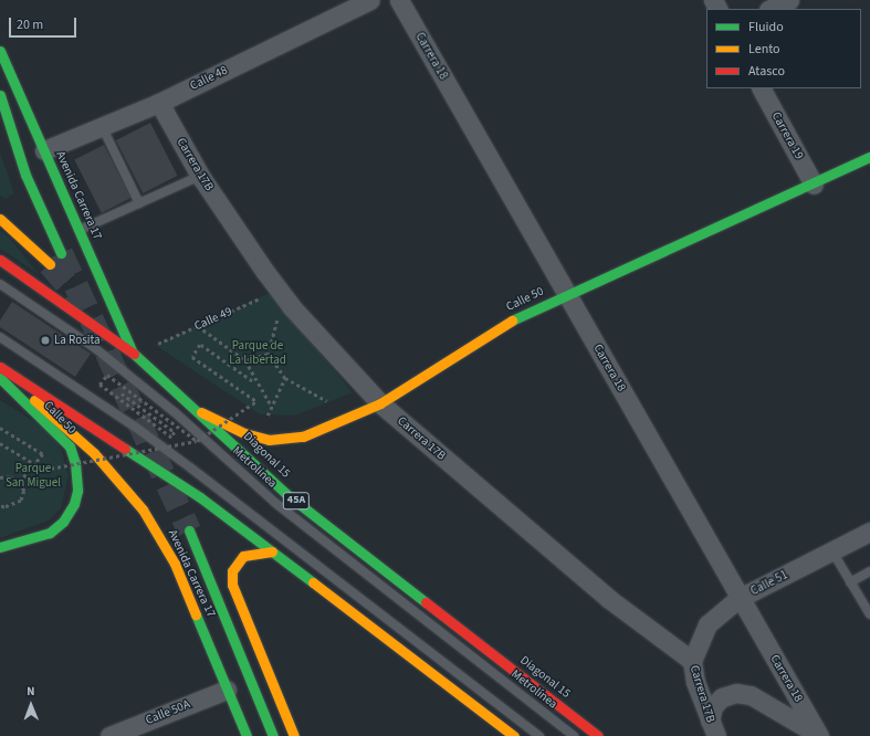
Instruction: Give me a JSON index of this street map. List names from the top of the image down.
{
  "streets": {
    "main road": [
      "Avenida Carrera 17",
      "Calle 50",
      "Diagonal 15",
      "45A"
    ],
    "street": [
      "Carrera 18",
      "Calle 48",
      "Carrera 19",
      "Carrera 17B",
      "Calle 51",
      "Calle 50A"
    ],
    "lane": ["Metrolínea"],
    "path": ["Calle 49"]
  },
  "crossings": [
    ["Carrera 18", "Carrera 17B"],
    ["Carrera 18", "Calle 50"],
    ["Carrera 18", "Calle 51"],
    ["Calle 48", "Carrera 17B"],
    ["Calle 48", "Avenida Carrera 17"],
    ["Carrera 19", "Calle 50"],
    ["Carrera 17B", "Calle 50"],
    ["Carrera 17B", "Calle 49"],
    ["Carrera 17B", "Calle 51"],
    ["Avenida Carrera 17", "Diagonal 15"],
    ["Avenida Carrera 17", "Calle 50A"],
    ["Calle 50", "Diagonal 15"]
  ],
  "parks": ["Parque de La Libertad", "Parque San Miguel"],
  "places": ["La Rosita"],
  "legend": ["Fluido", "Lento", "Atasco"],
  "scale_bar": "20 m",
  "north": "top"
}
